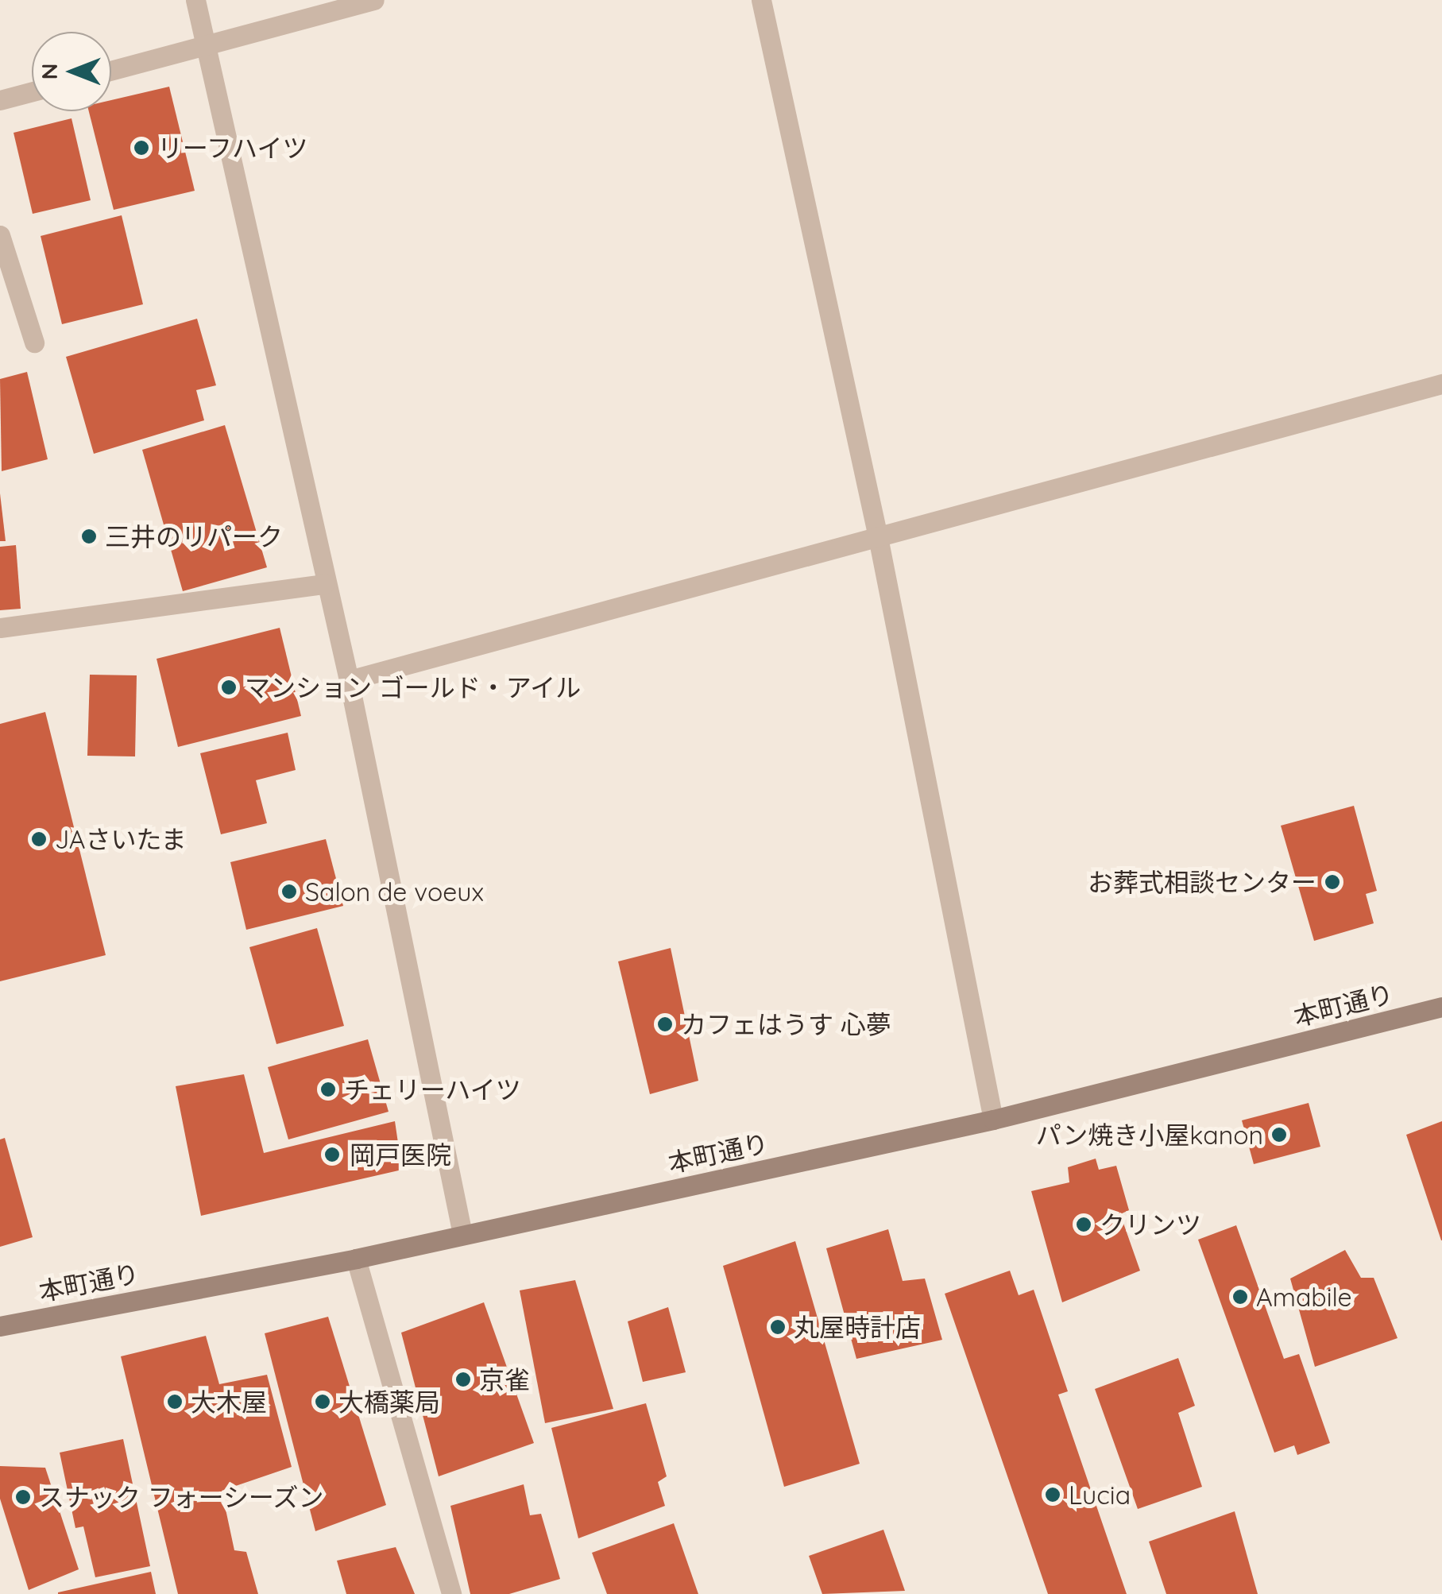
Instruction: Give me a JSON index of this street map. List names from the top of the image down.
{
  "streets": {
    "main road": ["本町通り"]
  },
  "places": [
    "リーフハイツ",
    "三井のリパーク",
    "マンション ゴールド・アイル",
    "JAさいたま",
    "お葬式相談センター",
    "Salon de voeux",
    "カフェはうす 心夢",
    "チェリーハイツ",
    "パン焼き小屋kanon",
    "岡戸医院",
    "クリンツ",
    "Amabile",
    "丸屋時計店",
    "京雀",
    "大木屋",
    "大橋薬局",
    "Lucia",
    "スナック フォーシーズン"
  ],
  "north": "left"
}
